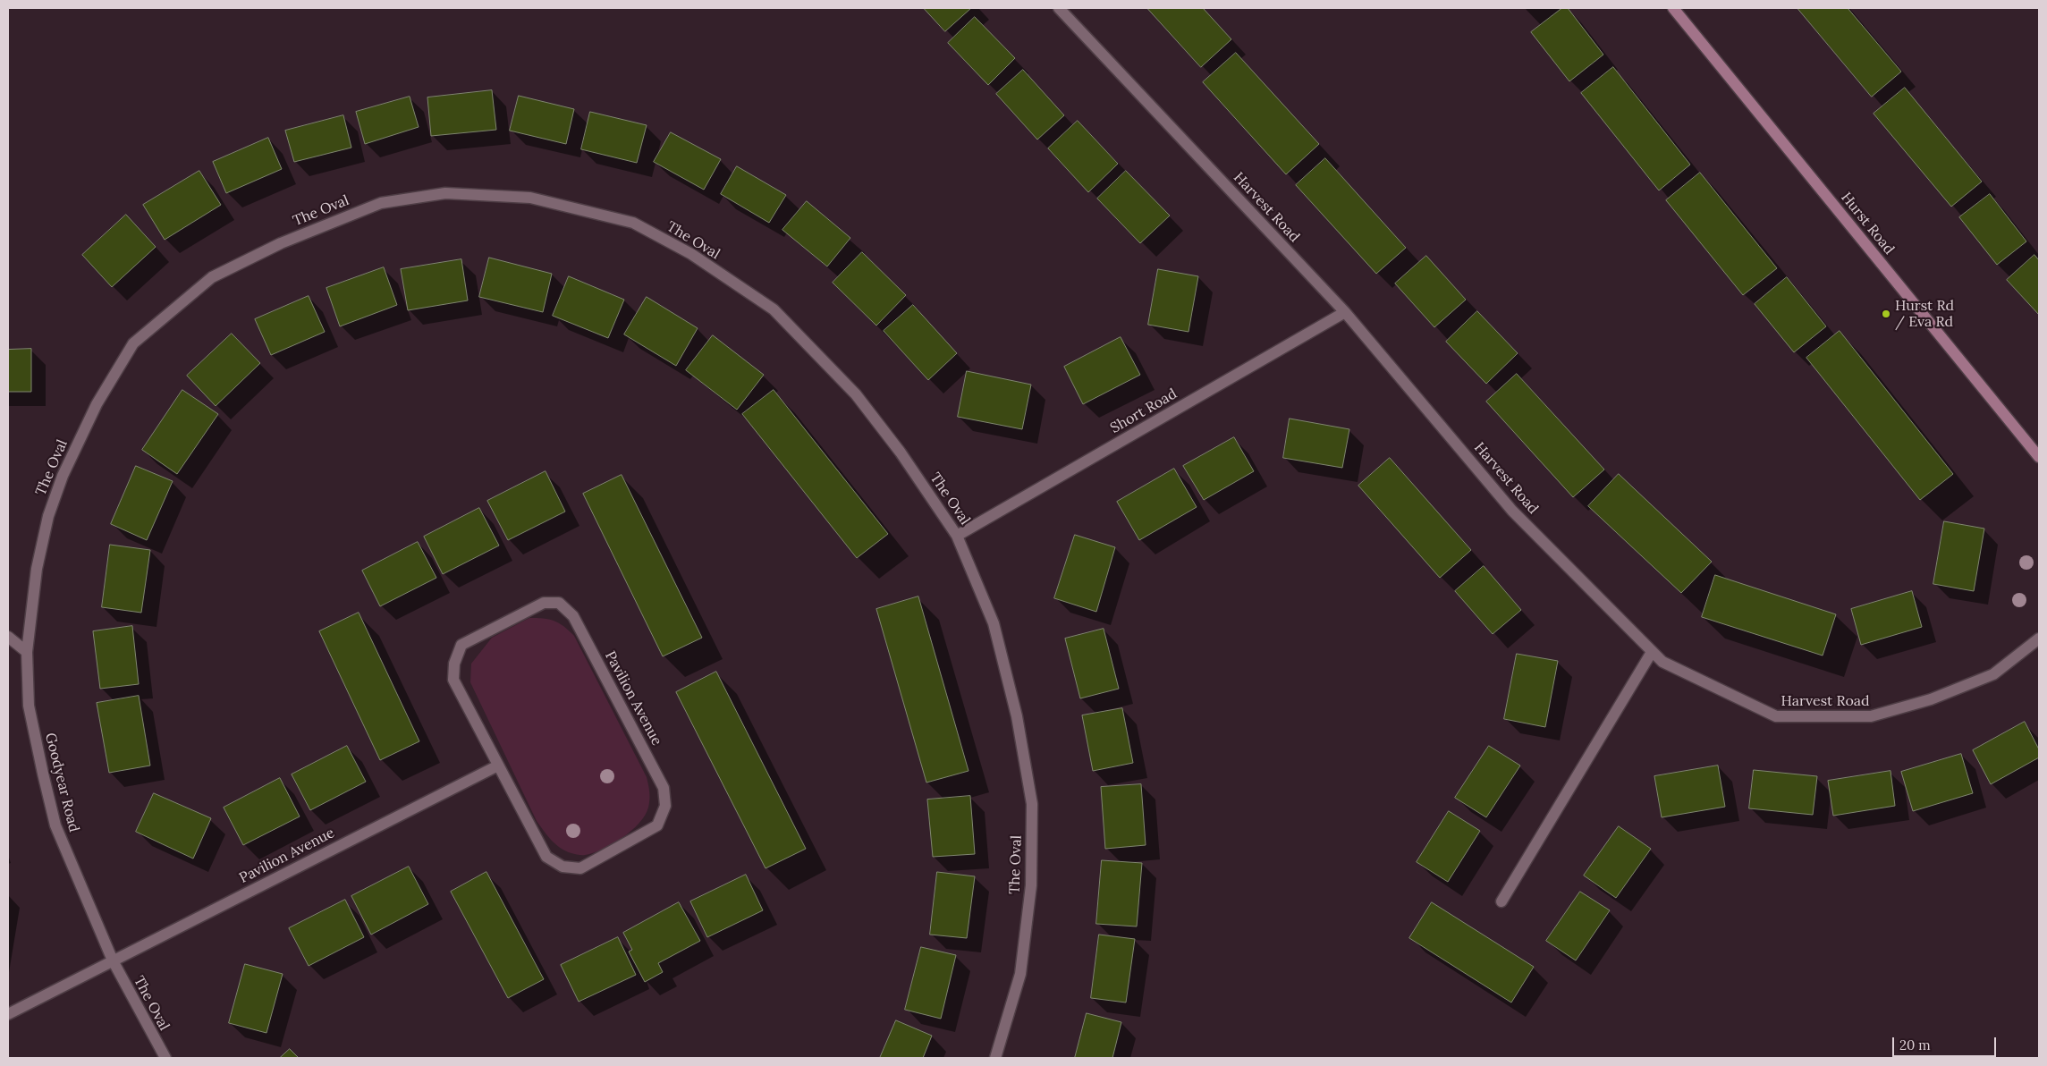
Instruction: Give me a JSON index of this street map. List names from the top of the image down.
{
  "streets": {
    "street": [
      "Harvest Road",
      "The Oval",
      "Hurst Road",
      "Short Road",
      "Pavilion Avenue",
      "Goodyear Road"
    ]
  },
  "crossings": [
    ["Harvest Road", "Short Road"],
    ["The Oval", "Short Road"],
    ["The Oval", "Pavilion Avenue"],
    ["The Oval", "Goodyear Road"],
    ["Pavilion Avenue", "Goodyear Road"]
  ],
  "places": ["Hurst Rd / Eva Rd"],
  "scale_bar": "20 m"
}
